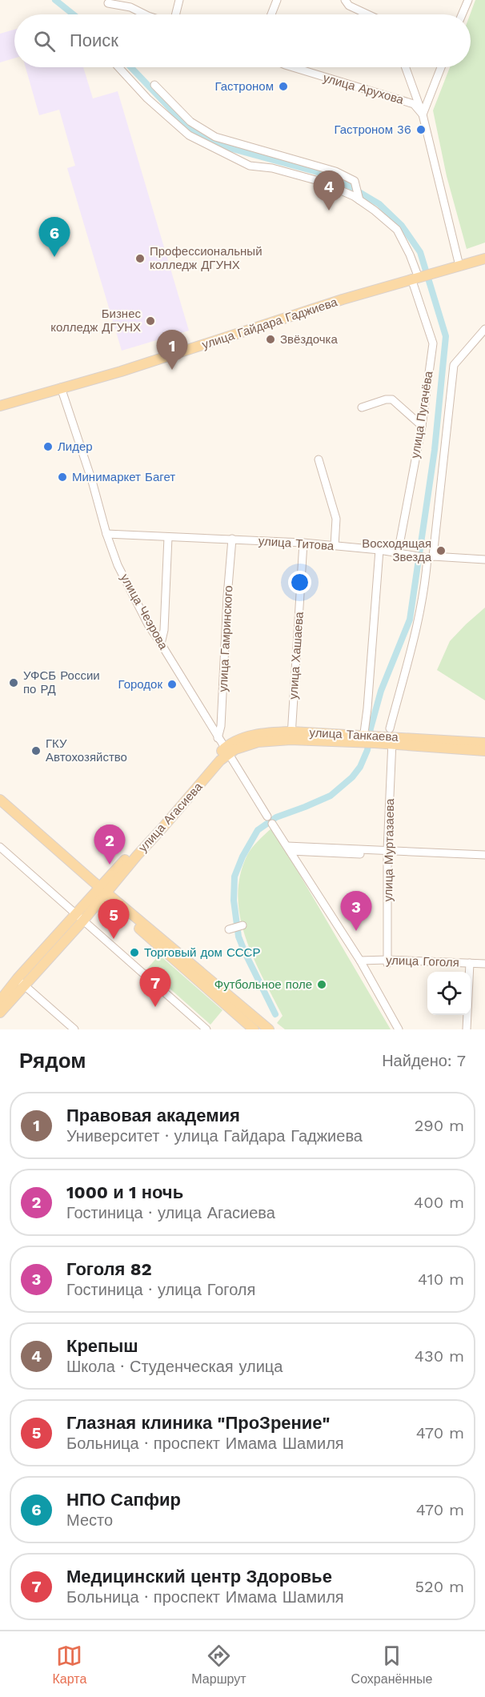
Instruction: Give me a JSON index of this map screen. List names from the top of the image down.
{
  "streets": {
    "main road": ["улица Гайдара Гаджиева", "улица Танкаева", "улица Агасиева"],
    "street": [
      "улица Арухова",
      "улица Пугачёва",
      "улица Титова",
      "улица Чеэрова",
      "улица Гамринского",
      "улица Хашаева",
      "улица Муртазаева",
      "улица Гоголя"
    ]
  },
  "crossings": [
    ["улица Арухова", "улица Гайдара Гаджиева"],
    ["улица Гайдара Гаджиева", "улица Пугачёва"],
    ["улица Гайдара Гаджиева", "улица Чеэрова"],
    ["улица Пугачёва", "улица Титова"],
    ["улица Титова", "улица Чеэрова"],
    ["улица Титова", "улица Гамринского"],
    ["улица Титова", "улица Хашаева"],
    ["улица Титова", "улица Муртазаева"],
    ["улица Чеэрова", "улица Гамринского"],
    ["улица Чеэрова", "улица Танкаева"],
    ["улица Чеэрова", "улица Агасиева"],
    ["улица Хашаева", "улица Танкаева"],
    ["улица Танкаева", "улица Агасиева"],
    ["улица Танкаева", "улица Муртазаева"],
    ["улица Муртазаева", "улица Гоголя"]
  ],
  "places": [
    "Гастроном",
    "Гастроном 36",
    "Профессиональный колледж ДГУНХ",
    "Бизнес колледж ДГУНХ",
    "Звёздочка",
    "Лидер",
    "Минимаркет Багет",
    "Восходящая Звезда",
    "УФСБ России по РД",
    "Городок",
    "ГКУ Автохозяйство",
    "Торговый дом СССР",
    "Футбольное поле"
  ],
  "page": {
    "search": "Поиск",
    "pins": [
      "4",
      "6",
      "1",
      "2",
      "3",
      "5",
      "7"
    ],
    "heading": ["Рядом", "Найдено: 7"],
    "list": [
      {
        "mark": "1",
        "name": "Правовая академия",
        "note": "Университет · улица Гайдара Гаджиева",
        "value": "290 m"
      },
      {
        "mark": "2",
        "name": "1000 и 1 ночь",
        "note": "Гостиница · улица Агасиева",
        "value": "400 m"
      },
      {
        "mark": "3",
        "name": "Гоголя 82",
        "note": "Гостиница · улица Гоголя",
        "value": "410 m"
      },
      {
        "mark": "4",
        "name": "Крепыш",
        "note": "Школа · Студенческая улица",
        "value": "430 m"
      },
      {
        "mark": "5",
        "name": "Глазная клиника \"ПроЗрение\"",
        "note": "Больница · проспект Имама Шамиля",
        "value": "470 m"
      },
      {
        "mark": "6",
        "name": "НПО Сапфир",
        "note": "Место",
        "value": "470 m"
      },
      {
        "mark": "7",
        "name": "Медицинский центр Здоровье",
        "note": "Больница · проспект Имама Шамиля",
        "value": "520 m"
      }
    ],
    "nav": ["Карта", "Маршрут", "Сохранённые"]
  }
}
